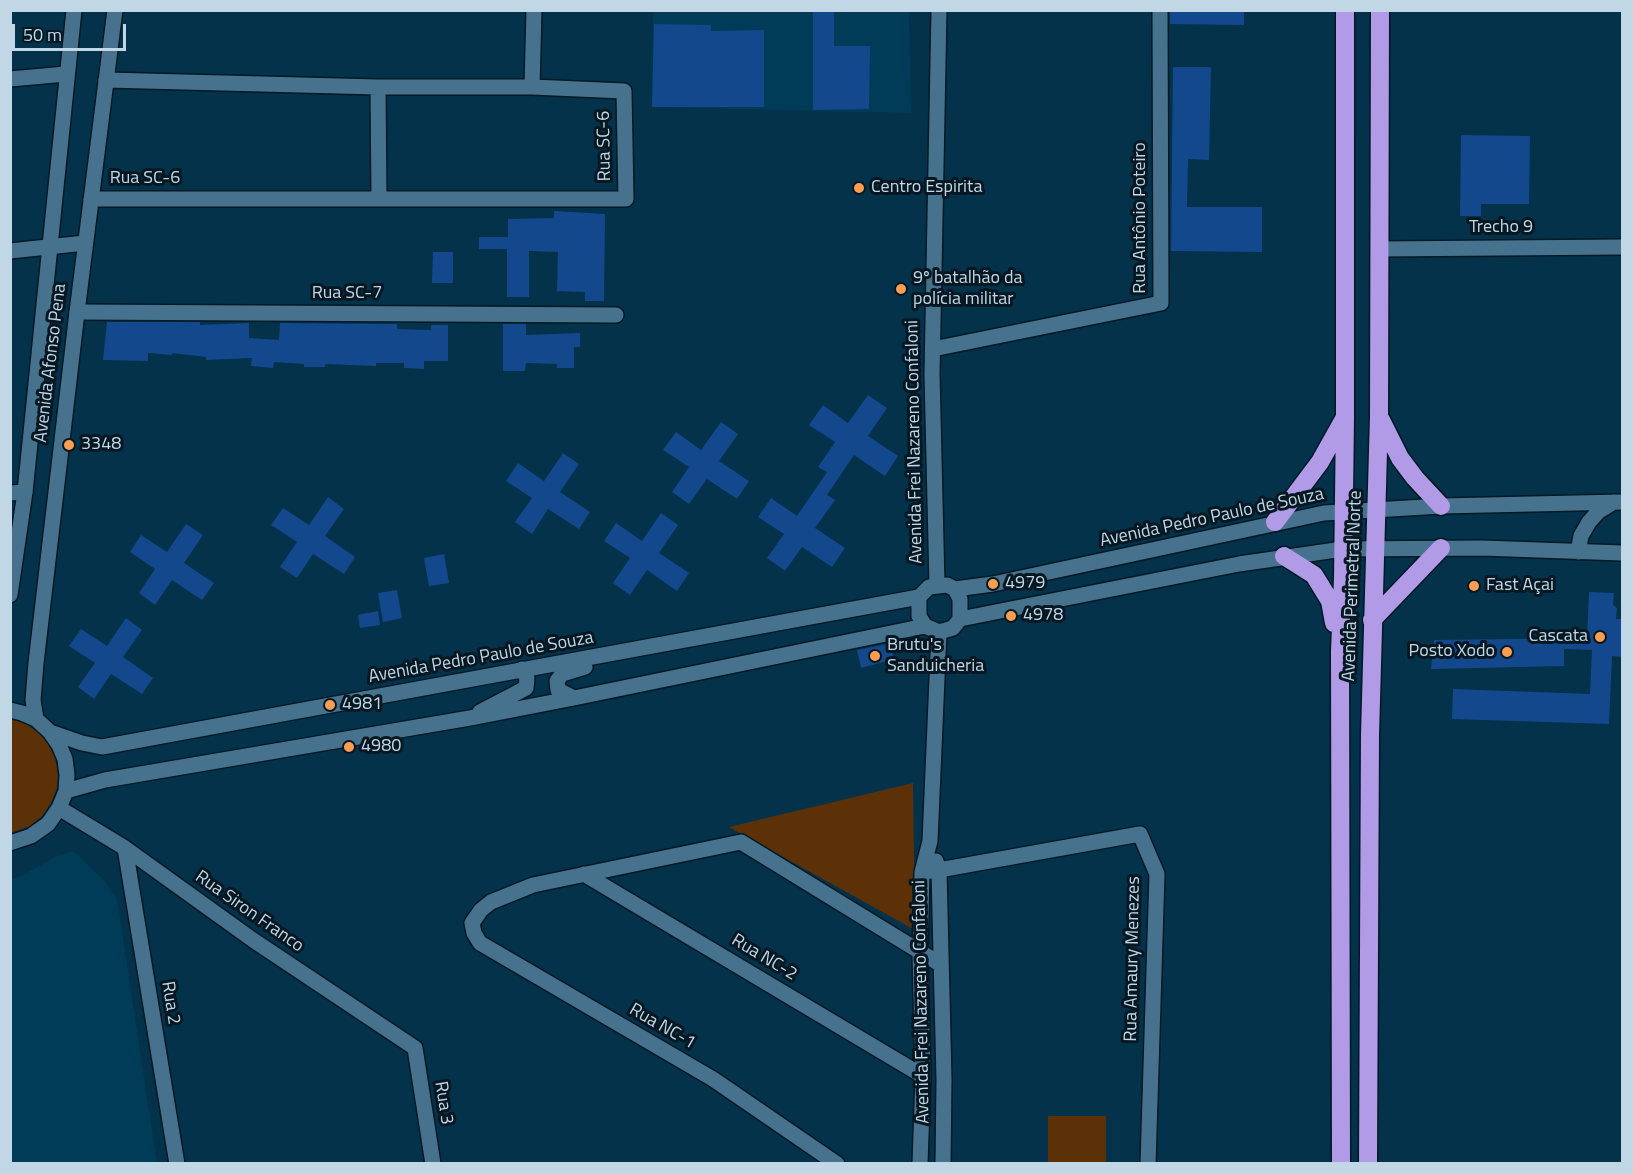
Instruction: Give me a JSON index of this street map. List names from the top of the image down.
{
  "streets": {
    "highway": ["Avenida Perimetral Norte"],
    "street": [
      "Rua SC-6",
      "Rua Antônio Poteiro",
      "Trecho 9",
      "Rua SC-7",
      "Avenida Afonso Pena",
      "Avenida Frei Nazareno Confaloni",
      "Avenida Pedro Paulo de Souza",
      "Rua Siron Franco",
      "Rua NC-2",
      "Rua Amaury Menezes",
      "Rua 2",
      "Rua NC-1",
      "Rua 3"
    ]
  },
  "crossings": [
    ["Rua SC-6", "Avenida Afonso Pena"],
    ["Rua Antônio Poteiro", "Avenida Frei Nazareno Confaloni"],
    ["Trecho 9", "Avenida Perimetral Norte"],
    ["Rua SC-7", "Avenida Afonso Pena"],
    ["Avenida Frei Nazareno Confaloni", "Avenida Pedro Paulo de Souza"],
    ["Avenida Frei Nazareno Confaloni", "Rua NC-2"],
    ["Avenida Frei Nazareno Confaloni", "Rua Amaury Menezes"],
    ["Avenida Pedro Paulo de Souza", "Avenida Perimetral Norte"],
    ["Rua Siron Franco", "Rua 2"],
    ["Rua Siron Franco", "Rua 3"],
    ["Rua NC-2", "Rua NC-1"]
  ],
  "places": [
    "Centro Espirita",
    "9º batalhão da polícia militar",
    "3348",
    "4979",
    "Fast Açai",
    "4978",
    "Cascata",
    "Posto Xodo",
    "Brutu's Sanduicheria",
    "4981",
    "4980"
  ],
  "scale_bar": "50 m"
}
